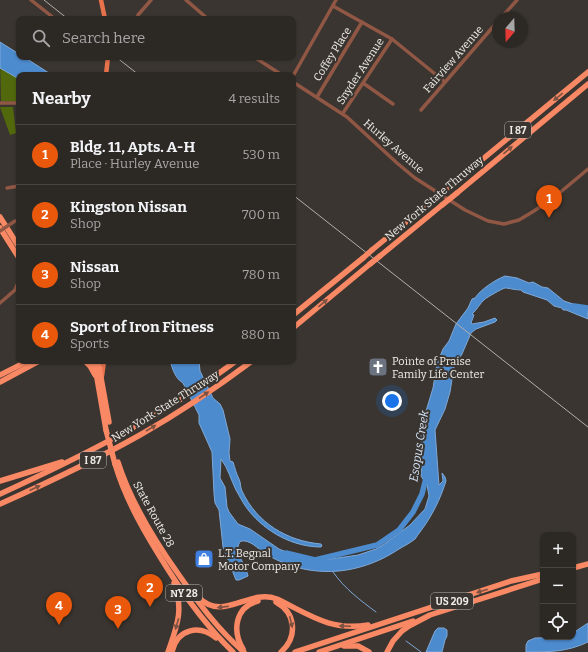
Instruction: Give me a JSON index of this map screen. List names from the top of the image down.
{
  "streets": {
    "highway": [
      "I 87",
      "New York State Thruway",
      "State Route 28",
      "NY 28",
      "US 209"
    ],
    "street": [
      "Coffey Place",
      "Fairview Avenue",
      "Snyder Avenue",
      "Hurley Avenue"
    ]
  },
  "crossings": [
    ["Coffey Place", "Hurley Avenue"],
    ["Snyder Avenue", "Hurley Avenue"]
  ],
  "water": ["Esopus Creek"],
  "places": {
    "church": ["Pointe of Praise Family Life Center"],
    "shop": ["L.T. Begnal Motor Company"]
  },
  "north": "bottom",
  "page": {
    "search": "Search here",
    "heading": ["Nearby", "4 results"],
    "list": [
      {
        "mark": "1",
        "name": "Bldg. 11, Apts. A-H",
        "note": "Place · Hurley Avenue",
        "value": "530 m"
      },
      {
        "mark": "2",
        "name": "Kingston Nissan",
        "note": "Shop",
        "value": "700 m"
      },
      {
        "mark": "3",
        "name": "Nissan",
        "note": "Shop",
        "value": "780 m"
      },
      {
        "mark": "4",
        "name": "Sport of Iron Fitness",
        "note": "Sports",
        "value": "880 m"
      }
    ],
    "pins": [
      "1",
      "2",
      "4",
      "3"
    ],
    "map_buttons": ["+", "−"]
  }
}
